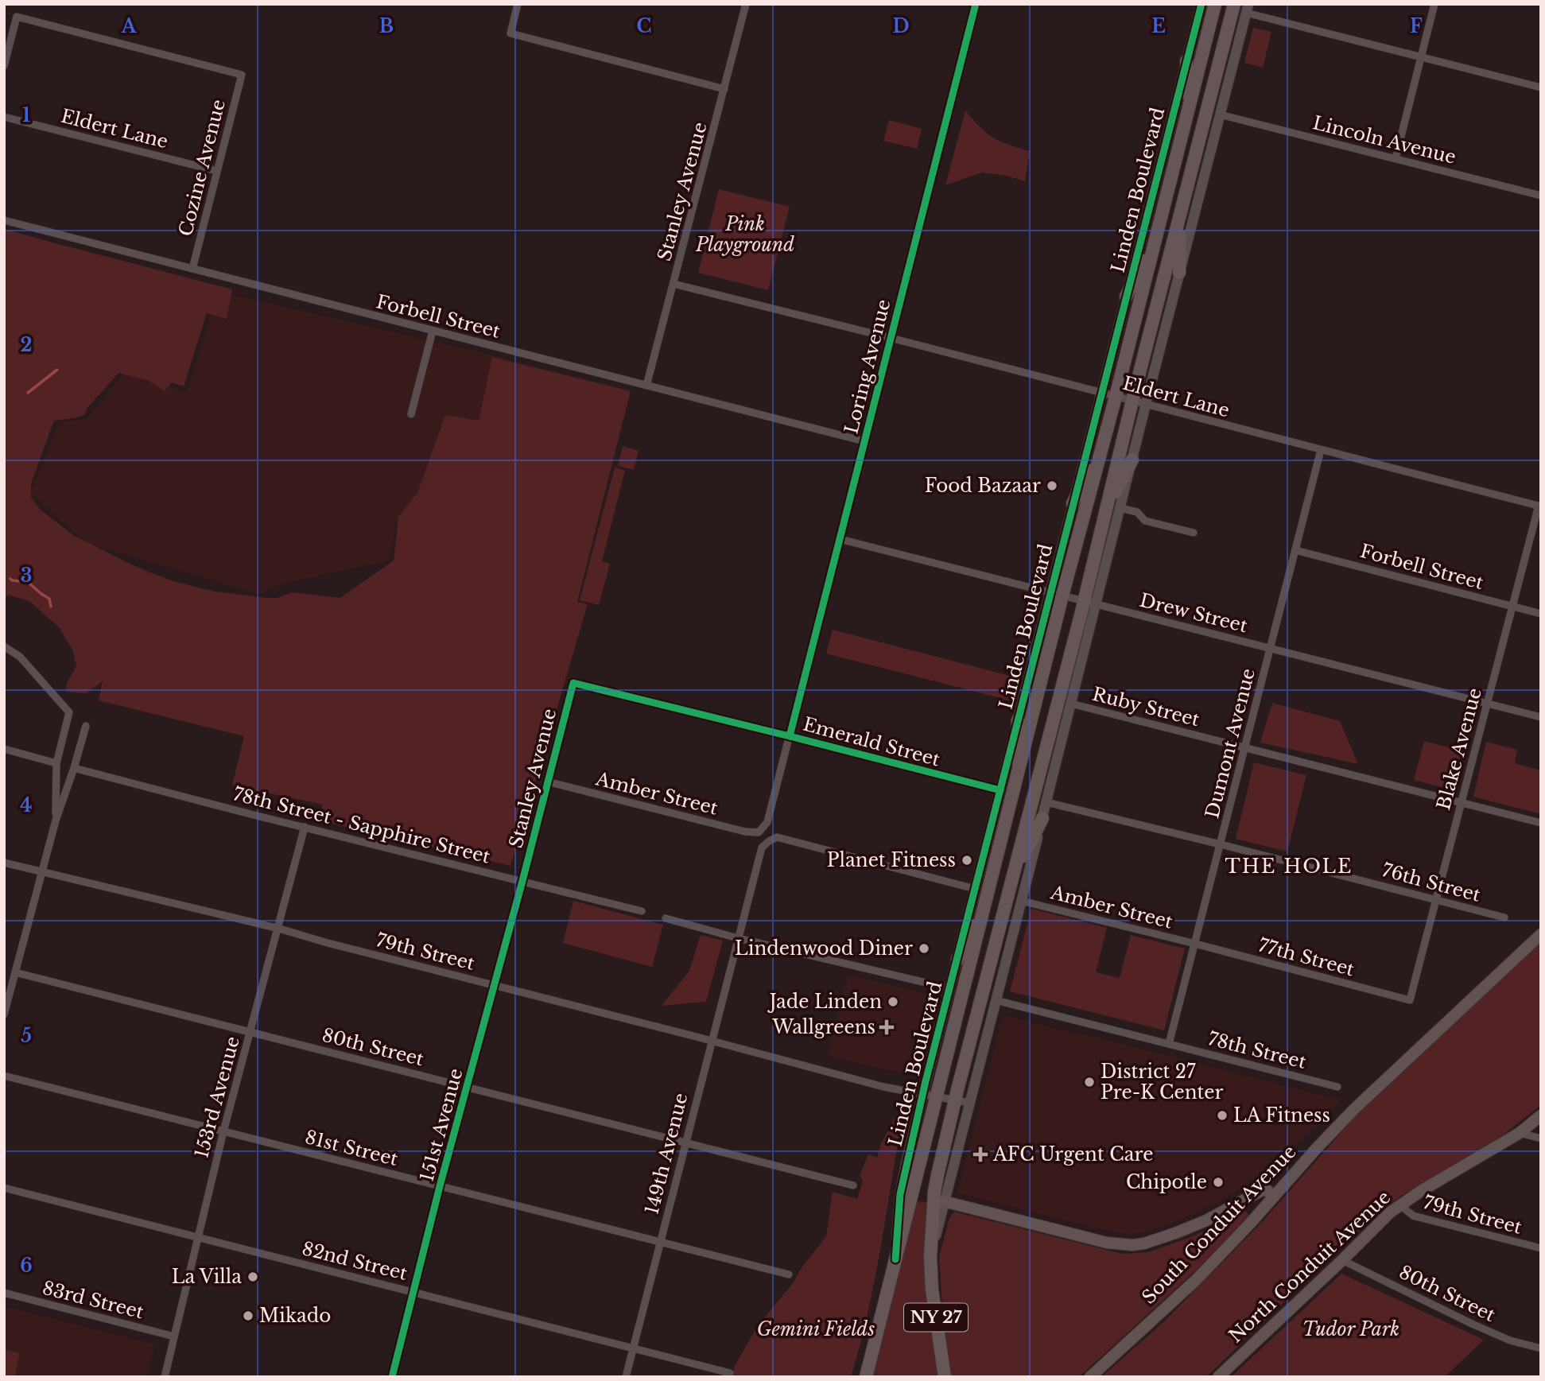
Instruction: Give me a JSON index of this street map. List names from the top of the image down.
{
  "streets": {
    "highway": ["Linden Boulevard", "NY 27"],
    "main road": ["South Conduit Avenue", "North Conduit Avenue"],
    "street": [
      "Eldert Lane",
      "Lincoln Avenue",
      "Cozine Avenue",
      "Stanley Avenue",
      "Forbell Street",
      "Loring Avenue",
      "Drew Street",
      "Ruby Street",
      "Emerald Street",
      "Dumont Avenue",
      "Blake Avenue",
      "Amber Street",
      "78th Street - Sapphire Street",
      "76th Street",
      "79th Street",
      "77th Street",
      "80th Street",
      "78th Street",
      "153rd Avenue",
      "151st Avenue",
      "81st Street",
      "149th Avenue",
      "82nd Street",
      "83rd Street"
    ]
  },
  "crossings": [
    ["Eldert Lane", "Cozine Avenue"],
    ["Eldert Lane", "Linden Boulevard"],
    ["Eldert Lane", "Stanley Avenue"],
    ["Eldert Lane", "Loring Avenue"],
    ["Eldert Lane", "Dumont Avenue"],
    ["Eldert Lane", "Blake Avenue"],
    ["Eldert Lane", "NY 27"],
    ["Cozine Avenue", "Forbell Street"],
    ["Linden Boulevard", "Drew Street"],
    ["Linden Boulevard", "Emerald Street"],
    ["Linden Boulevard", "79th Street"],
    ["Stanley Avenue", "Forbell Street"],
    ["Stanley Avenue", "Emerald Street"],
    ["Stanley Avenue", "Amber Street"],
    ["Stanley Avenue", "78th Street - Sapphire Street"],
    ["Stanley Avenue", "151st Avenue"],
    ["Forbell Street", "Loring Avenue"],
    ["Forbell Street", "Dumont Avenue"],
    ["Forbell Street", "Blake Avenue"],
    ["Loring Avenue", "Drew Street"],
    ["Loring Avenue", "Emerald Street"],
    ["Loring Avenue", "Amber Street"],
    ["Drew Street", "Dumont Avenue"],
    ["Drew Street", "Blake Avenue"],
    ["Drew Street", "NY 27"],
    ["Ruby Street", "Dumont Avenue"],
    ["Ruby Street", "Blake Avenue"],
    ["Dumont Avenue", "Amber Street"],
    ["Dumont Avenue", "76th Street"],
    ["Dumont Avenue", "77th Street"],
    ["Dumont Avenue", "78th Street"],
    ["Blake Avenue", "76th Street"],
    ["Blake Avenue", "77th Street"],
    ["Amber Street", "77th Street"],
    ["78th Street - Sapphire Street", "153rd Avenue"],
    ["78th Street - Sapphire Street", "151st Avenue"],
    ["79th Street", "153rd Avenue"],
    ["79th Street", "151st Avenue"],
    ["79th Street", "149th Avenue"],
    ["79th Street", "North Conduit Avenue"],
    ["79th Street", "NY 27"],
    ["80th Street", "153rd Avenue"],
    ["80th Street", "151st Avenue"],
    ["80th Street", "149th Avenue"],
    ["80th Street", "North Conduit Avenue"],
    ["153rd Avenue", "81st Street"],
    ["153rd Avenue", "82nd Street"],
    ["153rd Avenue", "83rd Street"],
    ["151st Avenue", "81st Street"],
    ["151st Avenue", "82nd Street"],
    ["81st Street", "149th Avenue"],
    ["149th Avenue", "82nd Street"]
  ],
  "districts": ["THE HOLE"],
  "parks": ["Pink Playground", "Gemini Fields", "Tudor Park"],
  "places": {
    "other": [
      "Food Bazaar",
      "Planet Fitness",
      "Lindenwood Diner",
      "Jade Linden",
      "District 27 Pre-K Center",
      "LA Fitness",
      "Chipotle",
      "La Villa",
      "Mikado"
    ],
    "health": ["Wallgreens", "AFC Urgent Care"]
  },
  "grid": {
    "columns": [
      "A",
      "B",
      "C",
      "D",
      "E",
      "F"
    ],
    "rows": [
      "1",
      "2",
      "3",
      "4",
      "5",
      "6"
    ]
  }
}
